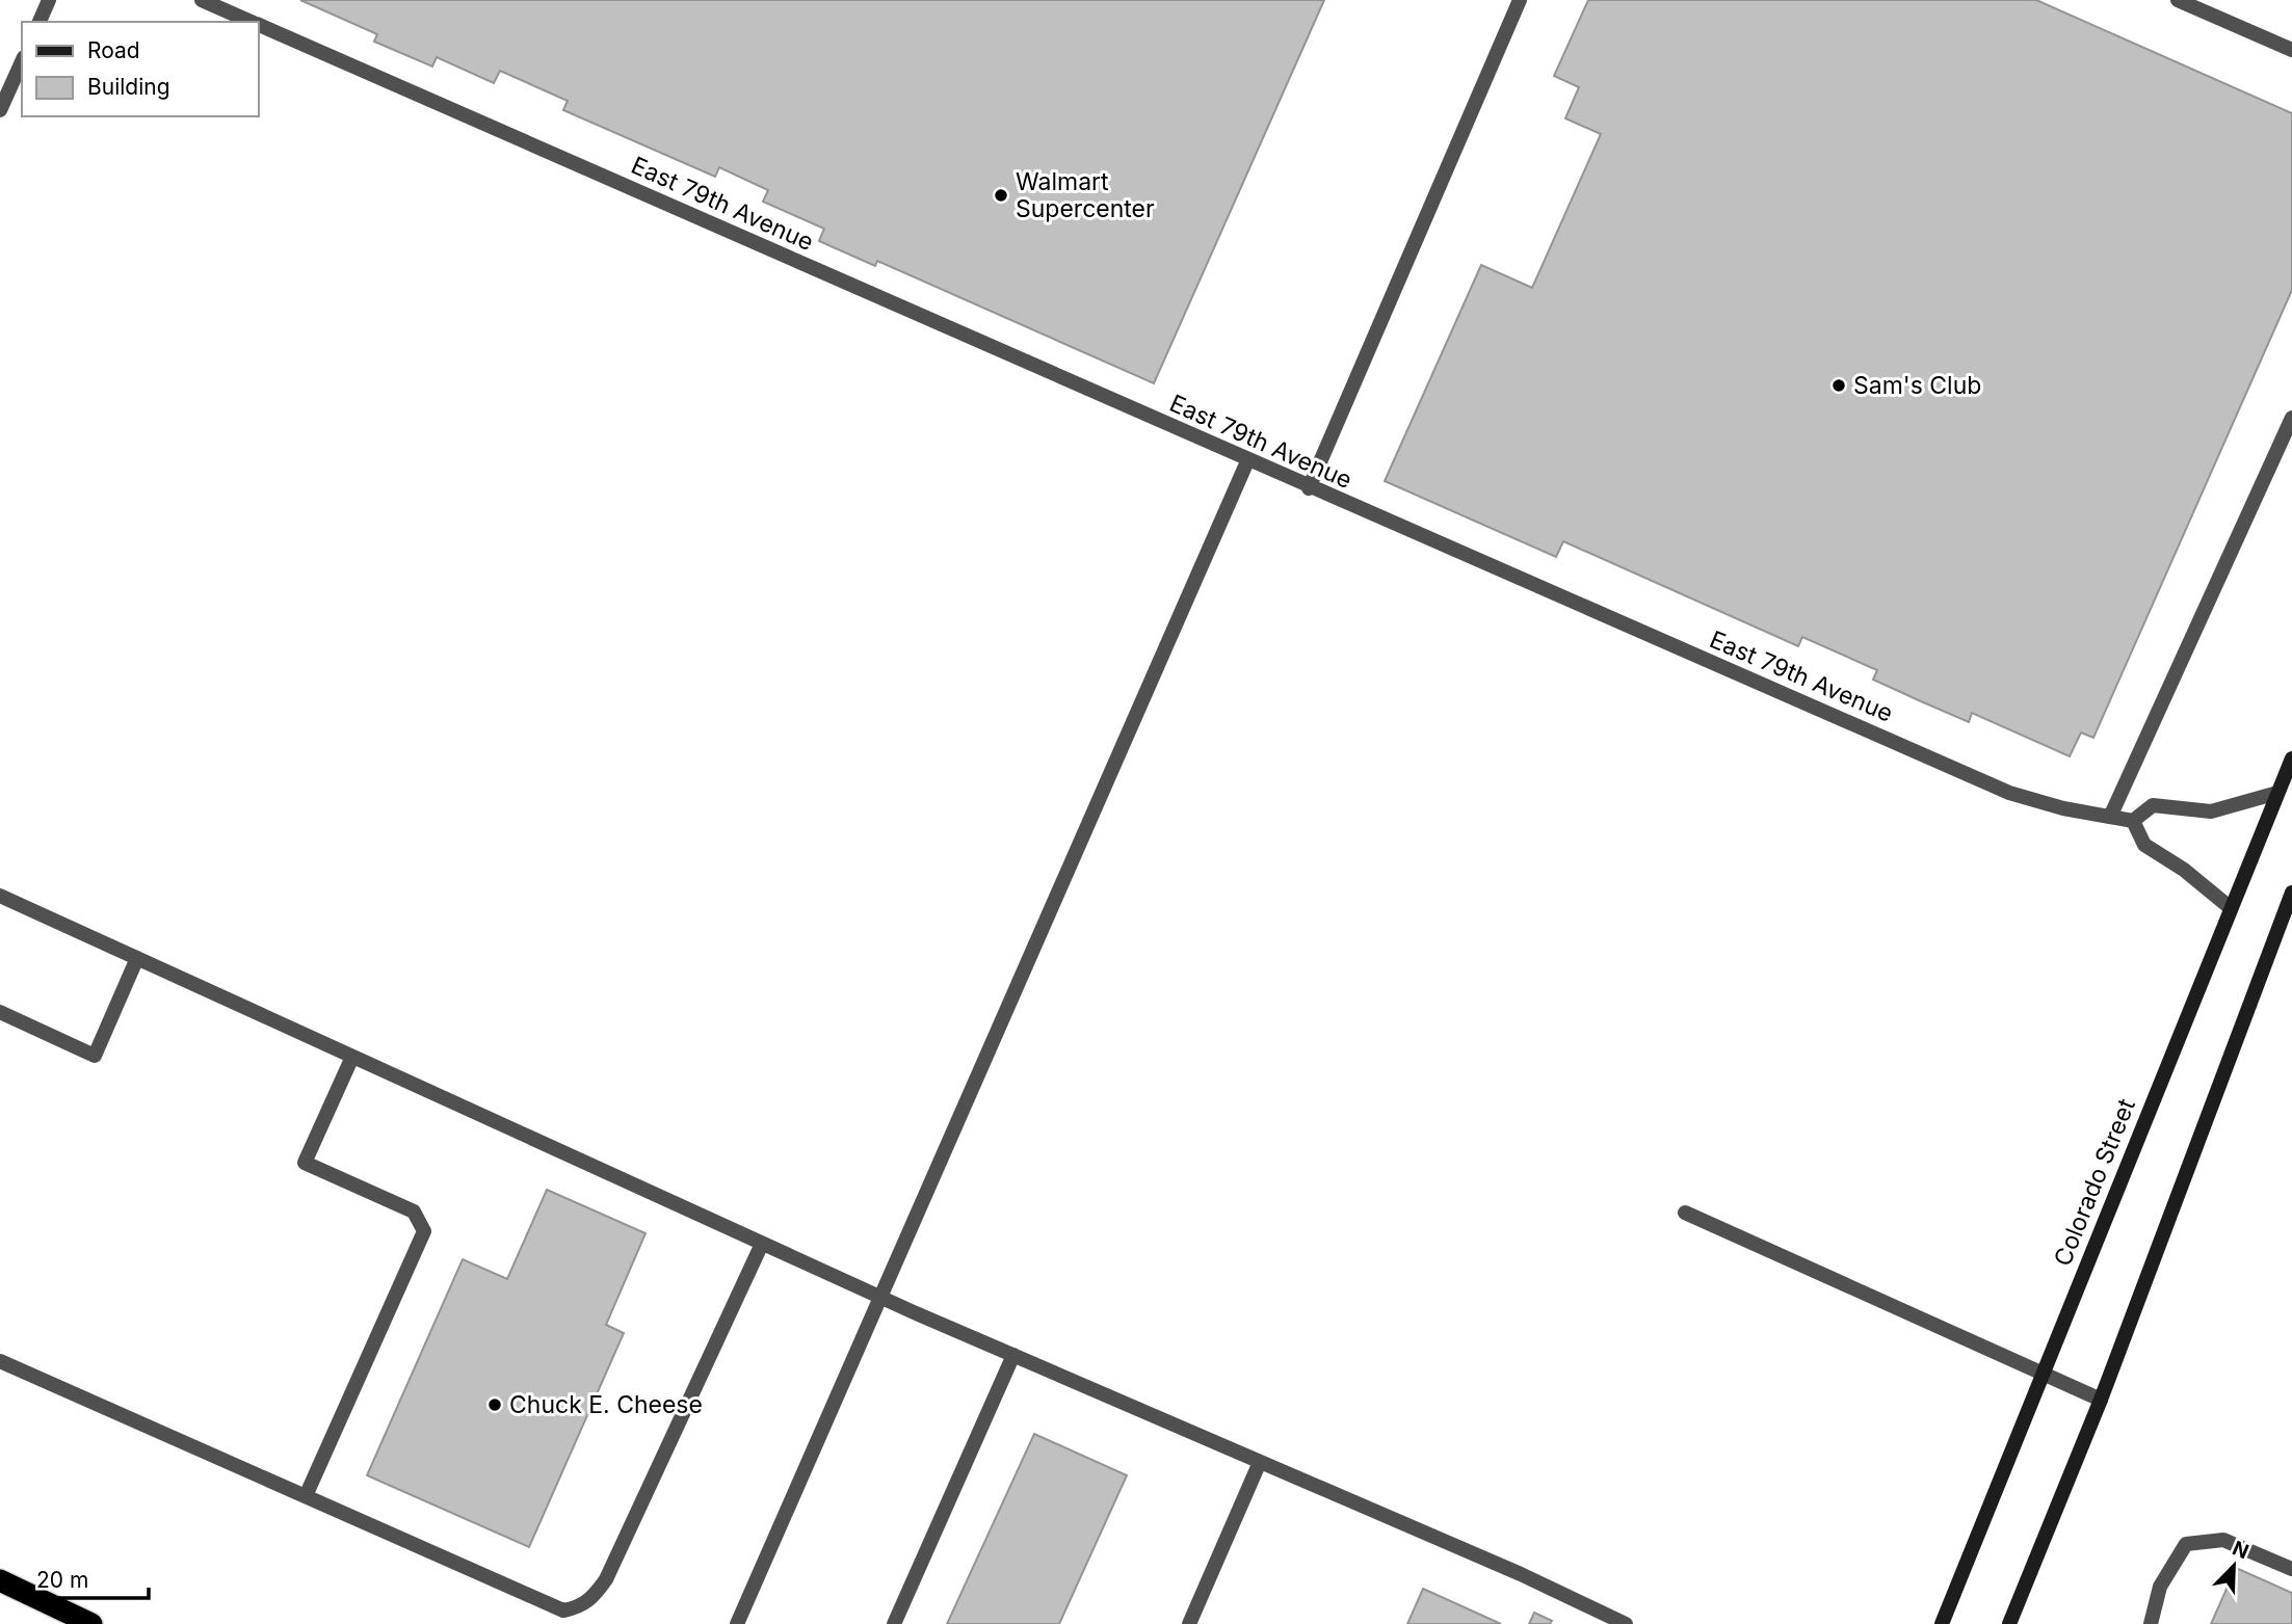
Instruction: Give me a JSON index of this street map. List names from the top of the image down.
{
  "streets": {
    "street": ["East 79th Avenue", "Colorado Street"]
  },
  "places": ["Walmart Supercenter", "Sam's Club", "Chuck E. Cheese"],
  "legend": ["Road", "Building"],
  "scale_bar": "20 m",
  "north": "top right"
}
